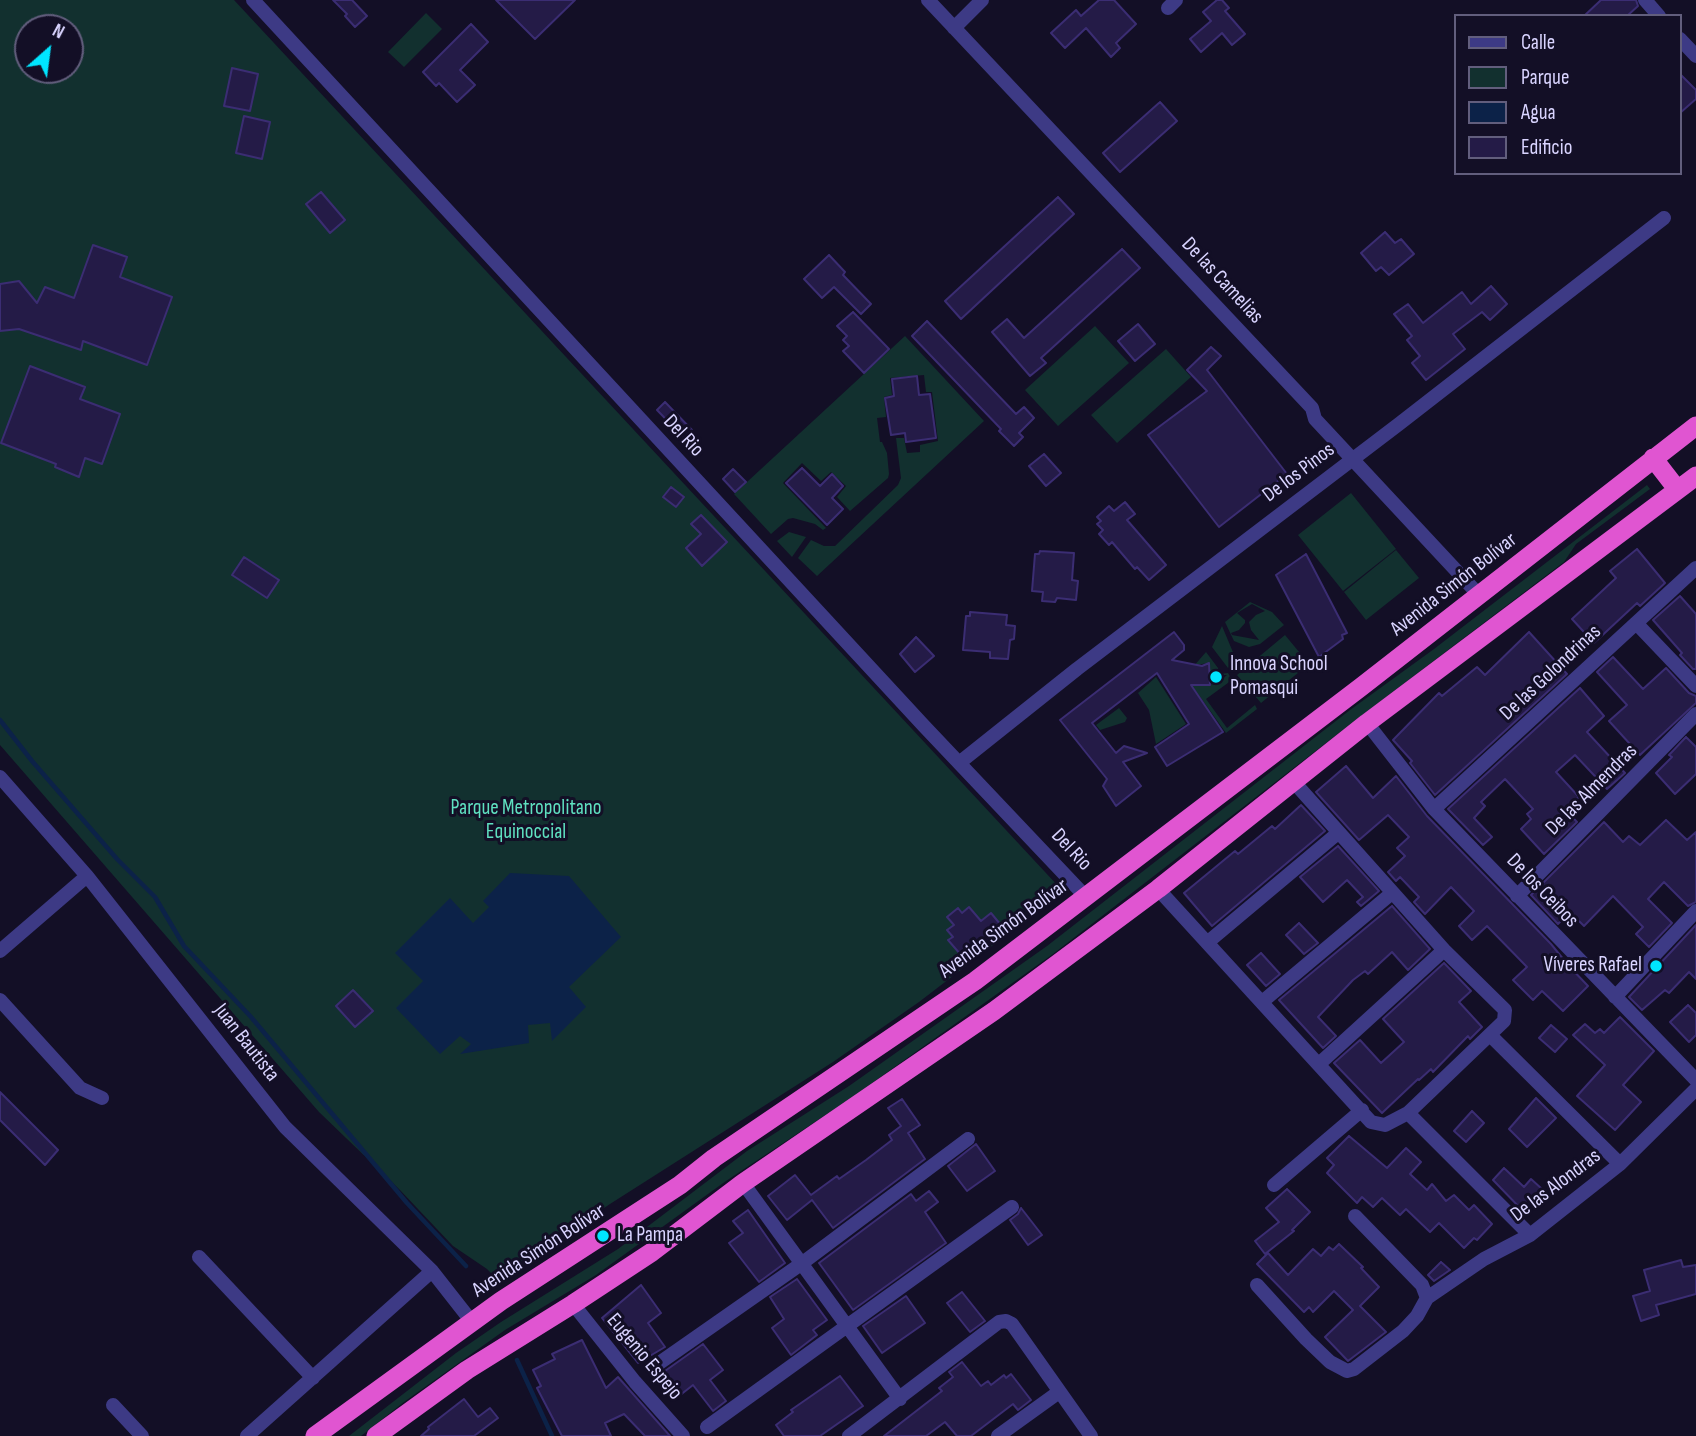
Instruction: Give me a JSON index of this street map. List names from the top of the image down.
{
  "streets": {
    "highway": ["Avenida Simón Bolívar"],
    "street": [
      "De las Camelias",
      "Del Rio",
      "De los Pinos",
      "De las Golondrinas",
      "De las Almendras",
      "De los Ceibos",
      "Juan Bautista",
      "De las Alondras",
      "Eugenio Espejo"
    ]
  },
  "crossings": [
    ["De las Camelias", "De los Pinos"],
    ["De las Camelias", "Avenida Simón Bolívar"],
    ["Del Rio", "De los Pinos"],
    ["Del Rio", "Avenida Simón Bolívar"],
    ["Avenida Simón Bolívar", "Juan Bautista"],
    ["De las Golondrinas", "De los Ceibos"],
    ["De las Almendras", "De los Ceibos"]
  ],
  "parks": ["Parque Metropolitano Equinoccial"],
  "places": ["Innova School Pomasqui", "Víveres Rafael", "La Pampa"],
  "legend": [
    "Calle",
    "Parque",
    "Agua",
    "Edificio"
  ],
  "north": "top right"
}
